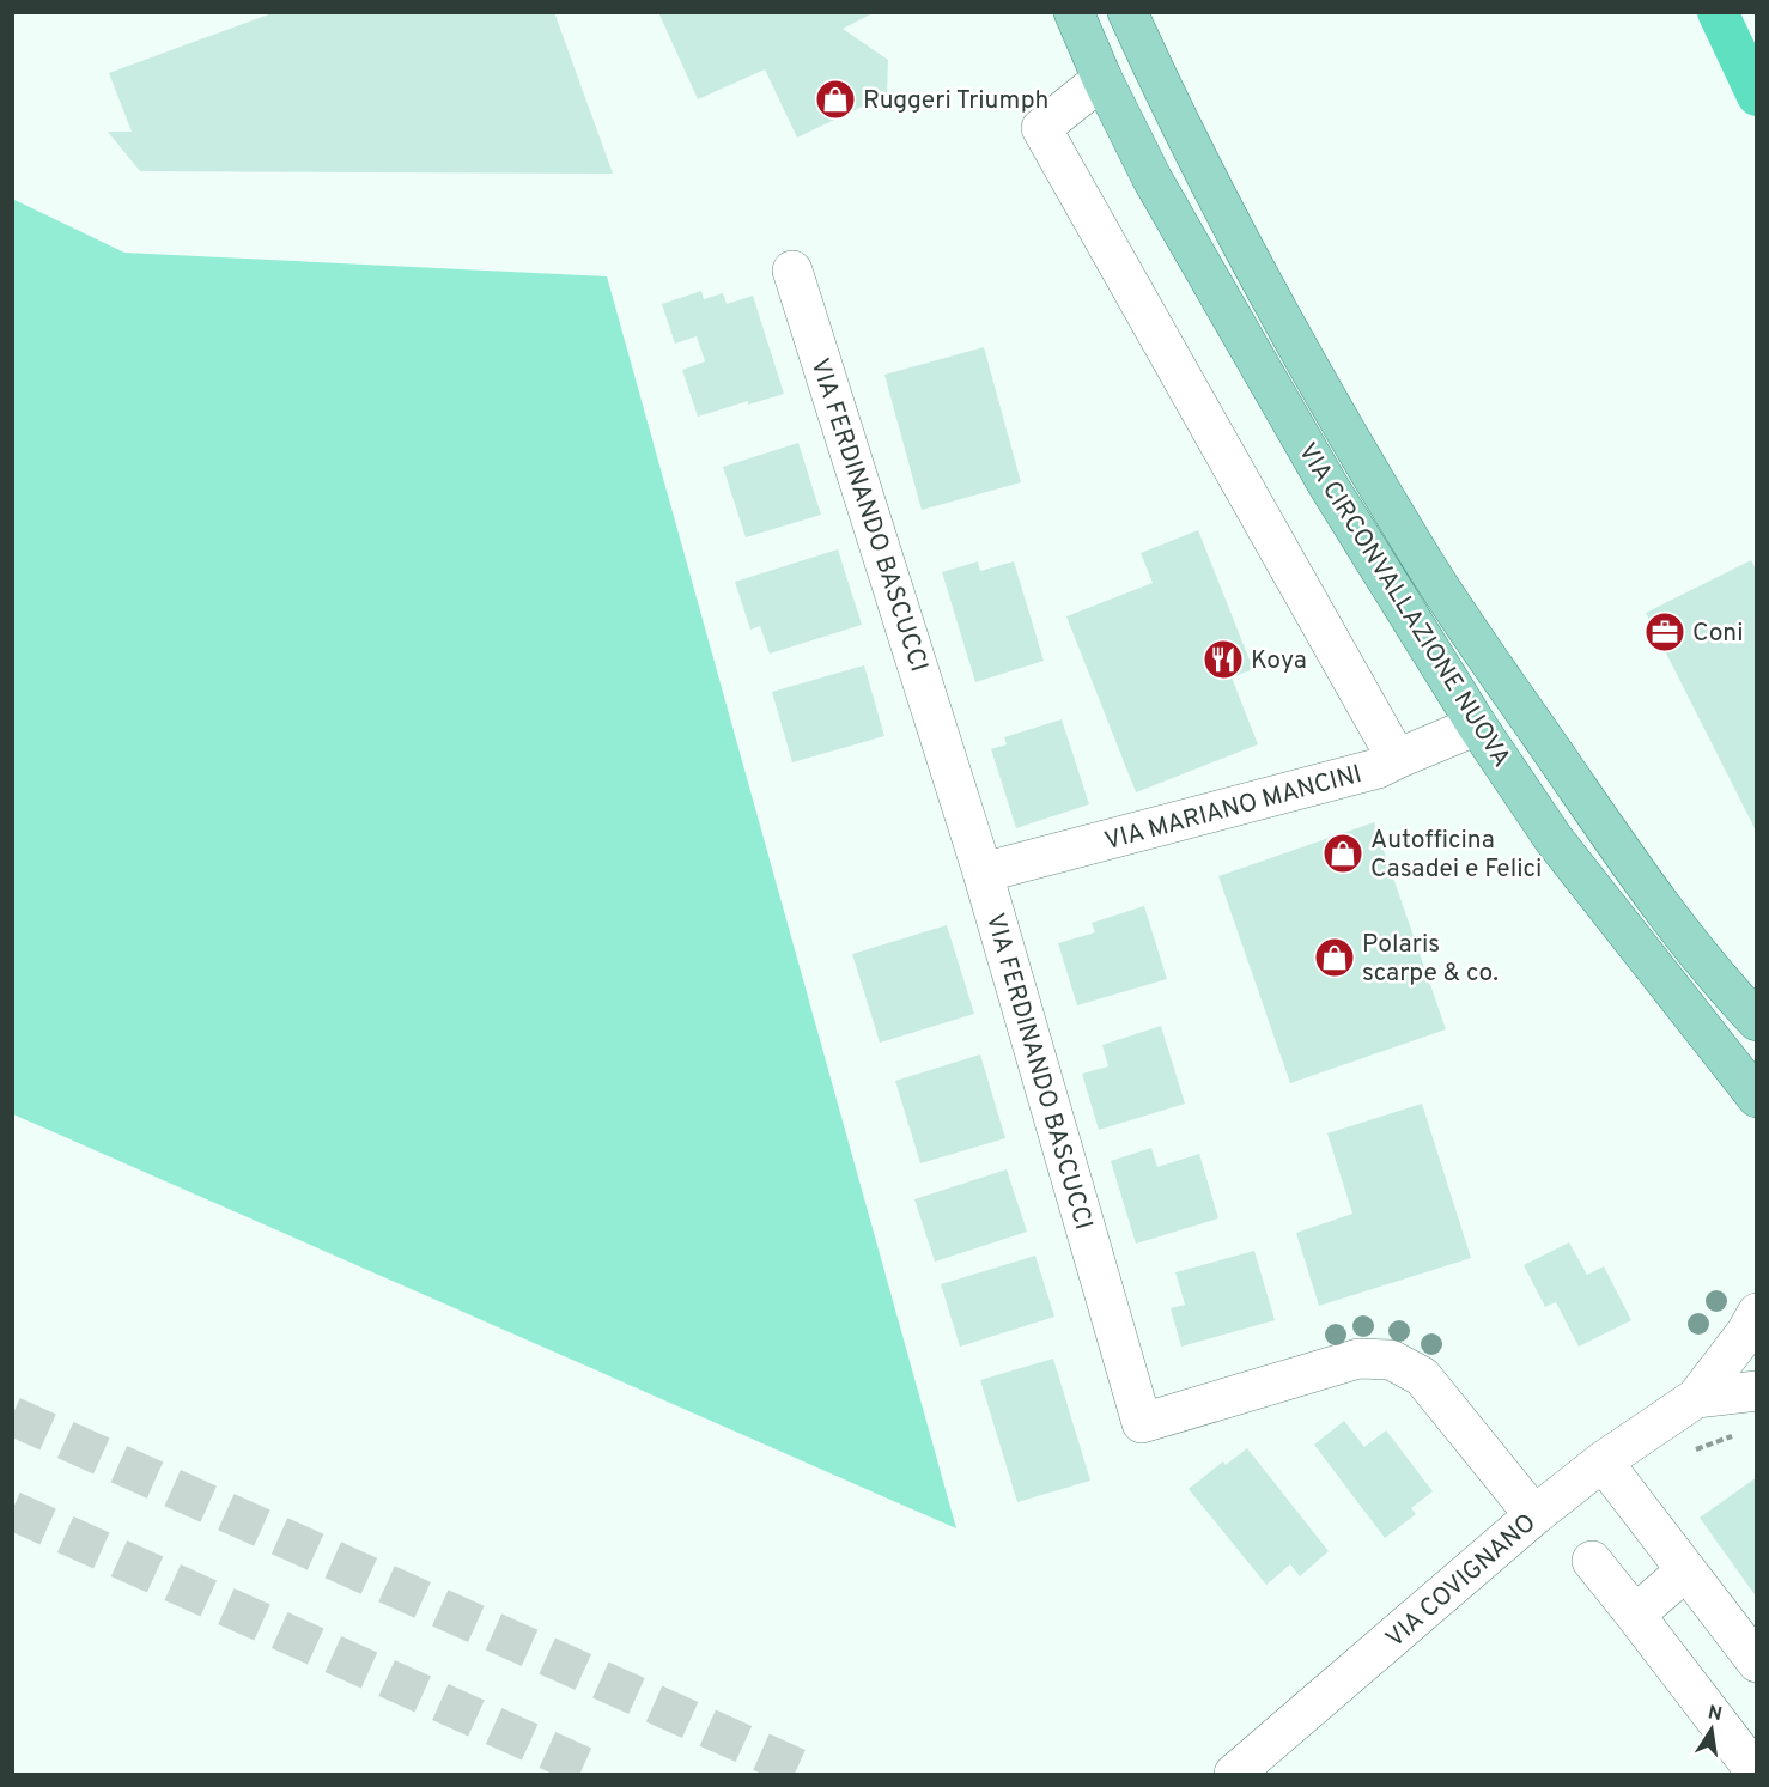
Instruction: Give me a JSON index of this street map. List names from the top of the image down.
{
  "streets": {
    "main road": ["VIA CIRCONVALLAZIONE NUOVA"],
    "street": ["VIA FERDINANDO BASCUCCI", "VIA MARIANO MANCINI", "VIA COVIGNANO"]
  },
  "crossings": [
    ["VIA FERDINANDO BASCUCCI", "VIA MARIANO MANCINI"],
    ["VIA FERDINANDO BASCUCCI", "VIA COVIGNANO"],
    ["VIA CIRCONVALLAZIONE NUOVA", "VIA MARIANO MANCINI"]
  ],
  "places": {
    "shop": ["Ruggeri Triumph", "Autofficina Casadei e Felici", "Polaris scarpe & co."],
    "office": ["Coni"],
    "restaurant": ["Koya"]
  },
  "north": "top"
}
